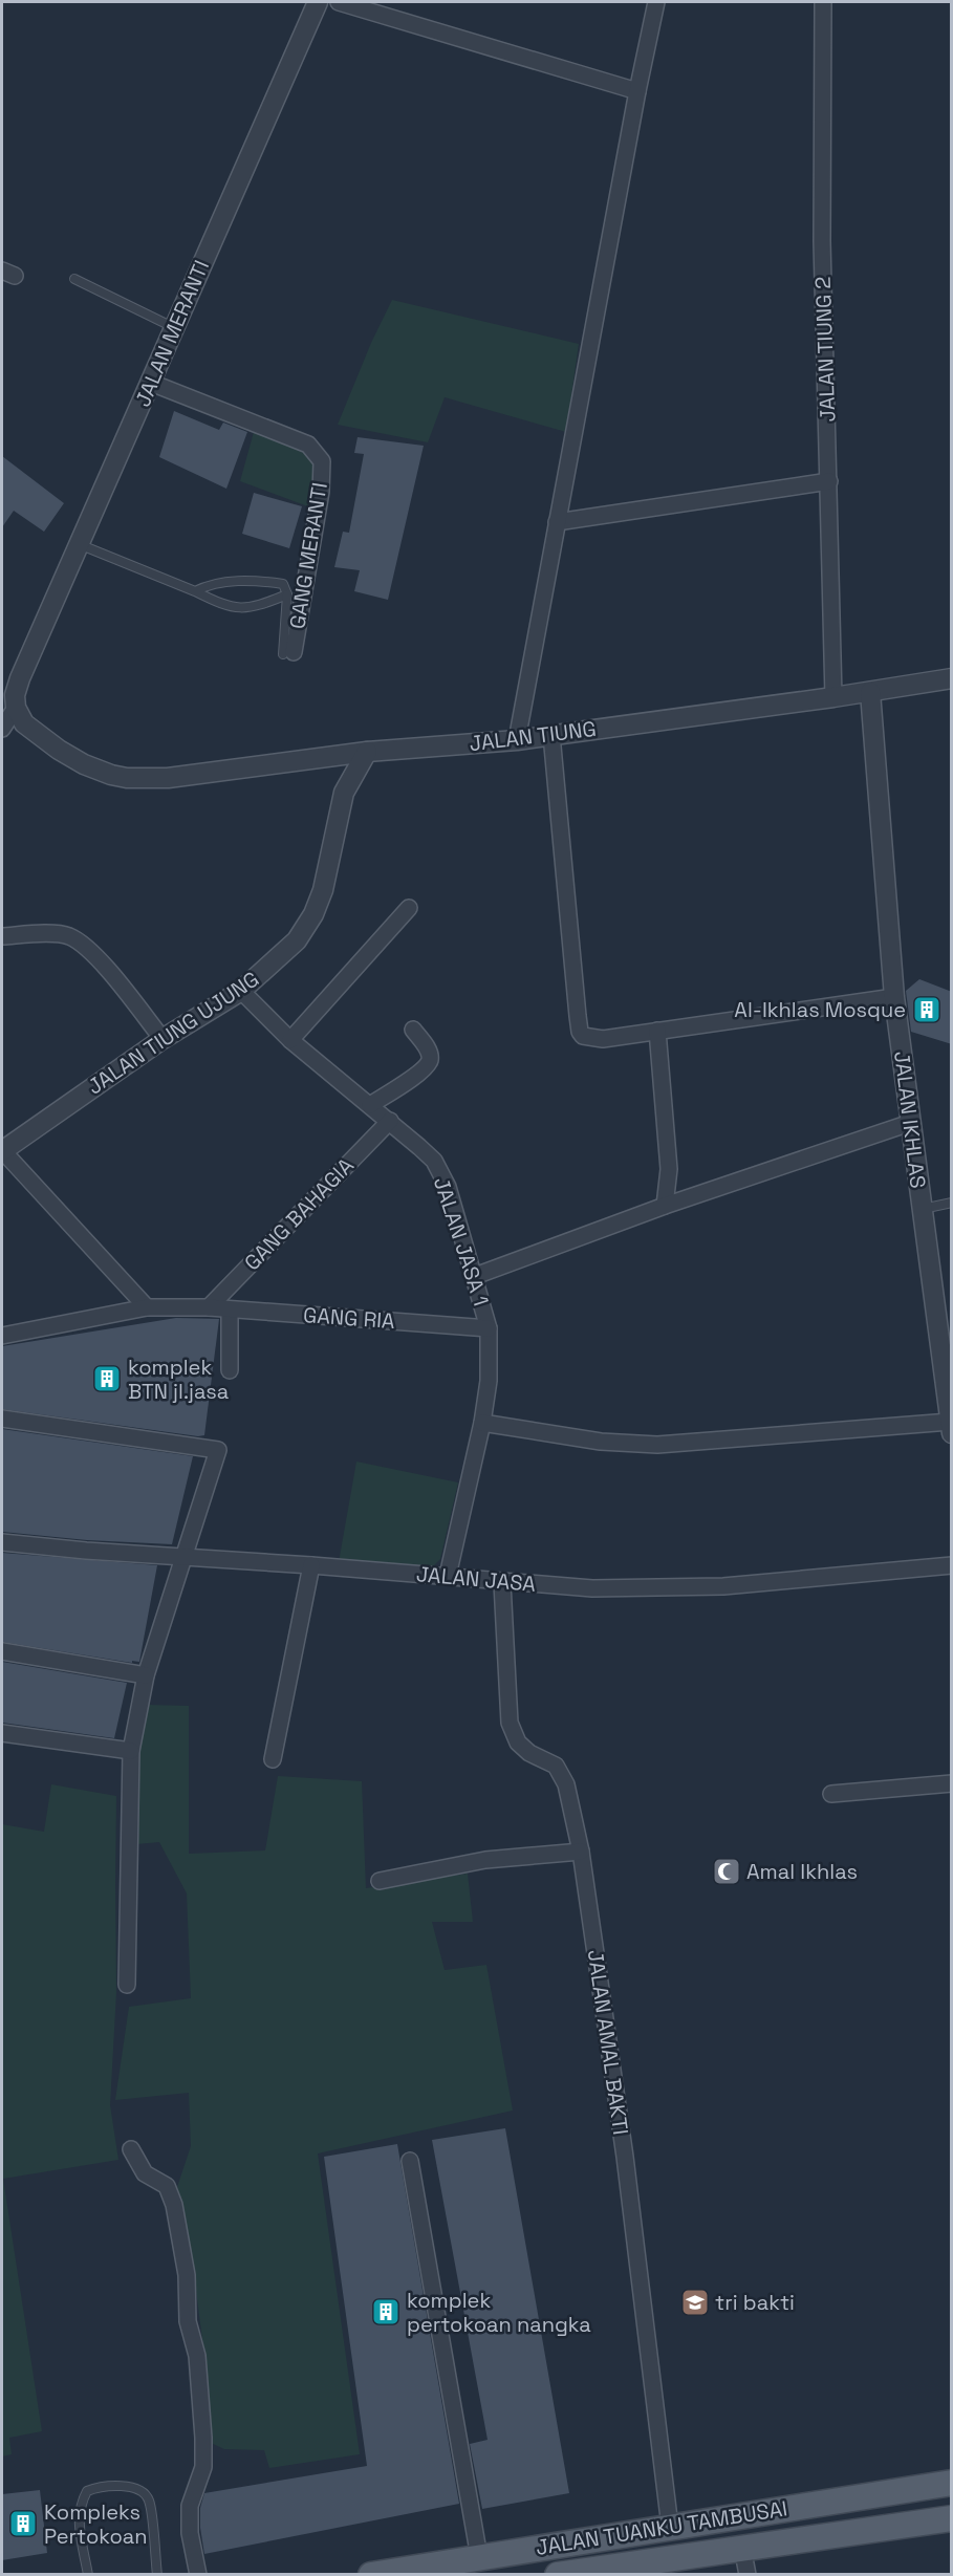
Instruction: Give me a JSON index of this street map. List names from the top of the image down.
{
  "streets": {
    "main road": ["JALAN TUANKU TAMBUSAI"],
    "street": [
      "JALAN MERANTI",
      "JALAN TIUNG 2",
      "GANG MERANTI",
      "JALAN TIUNG",
      "JALAN TIUNG UJUNG",
      "JALAN IKHLAS",
      "GANG BAHAGIA",
      "JALAN JASA 1",
      "GANG RIA",
      "JALAN JASA",
      "JALAN AMAL BAKTI"
    ]
  },
  "crossings": [
    ["JALAN MERANTI", "GANG MERANTI"],
    ["JALAN MERANTI", "JALAN TIUNG"],
    ["JALAN TIUNG 2", "JALAN TIUNG"],
    ["JALAN TIUNG", "JALAN TIUNG UJUNG"],
    ["JALAN TIUNG", "JALAN IKHLAS"],
    ["JALAN TIUNG UJUNG", "JALAN JASA 1"],
    ["GANG BAHAGIA", "JALAN JASA 1"],
    ["GANG BAHAGIA", "GANG RIA"],
    ["JALAN JASA 1", "GANG RIA"],
    ["JALAN JASA 1", "JALAN JASA"],
    ["JALAN JASA", "JALAN AMAL BAKTI"],
    ["JALAN AMAL BAKTI", "JALAN TUANKU TAMBUSAI"]
  ],
  "places": {
    "building": [
      "Al-Ikhlas Mosque",
      "komplek BTN jl.jasa",
      "komplek pertokoan nangka",
      "Kompleks Pertokoan"
    ],
    "mosque": ["Amal Ikhlas"],
    "school or university": ["tri bakti"]
  }
}
